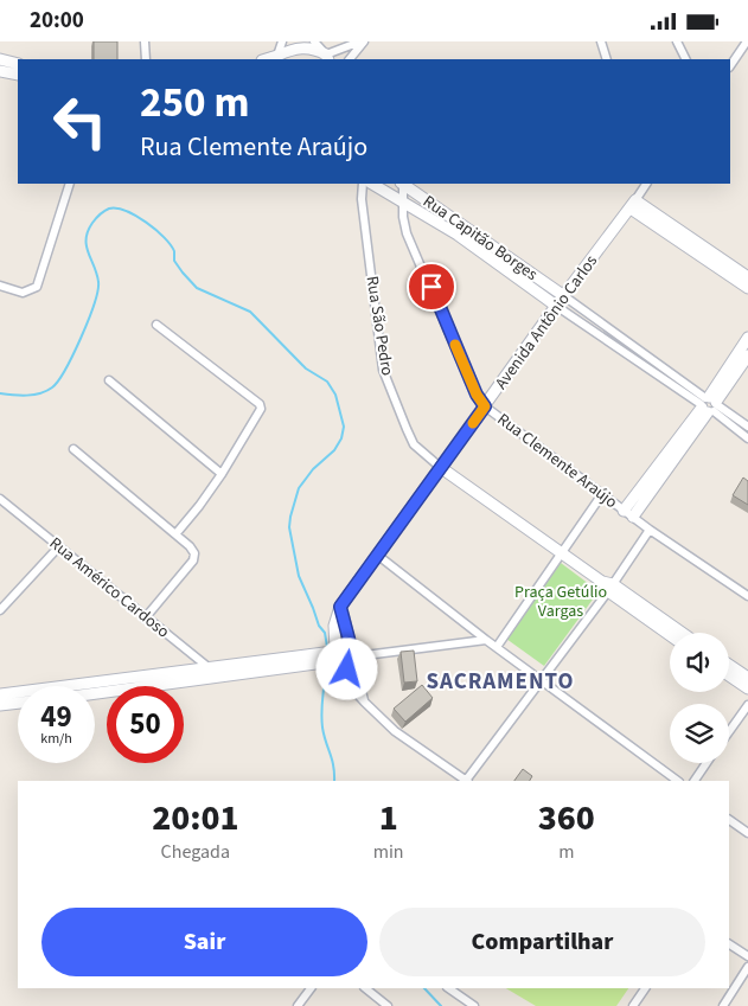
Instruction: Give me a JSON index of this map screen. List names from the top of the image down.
{
  "streets": {
    "main road": ["Rua Capitão Borges", "Avenida Antônio Carlos", "Rua São Pedro"],
    "street": ["Rua Clemente Araújo", "Rua Américo Cardoso"]
  },
  "crossings": [
    ["Rua Capitão Borges", "Avenida Antônio Carlos"],
    ["Rua Capitão Borges", "Rua Clemente Araújo"],
    ["Avenida Antônio Carlos", "Rua São Pedro"],
    ["Avenida Antônio Carlos", "Rua Clemente Araújo"]
  ],
  "districts": ["SACRAMENTO"],
  "parks": ["Praça Getúlio Vargas"],
  "page": {
    "status": "20:00",
    "turn": ["250 m", "Rua Clemente Araújo"],
    "speed": "49 km/h",
    "limit": "50",
    "eta": [
      "20:01",
      "Chegada",
      "1",
      "min",
      "360",
      "m"
    ],
    "buttons": ["Sair", "Compartilhar"]
  }
}
